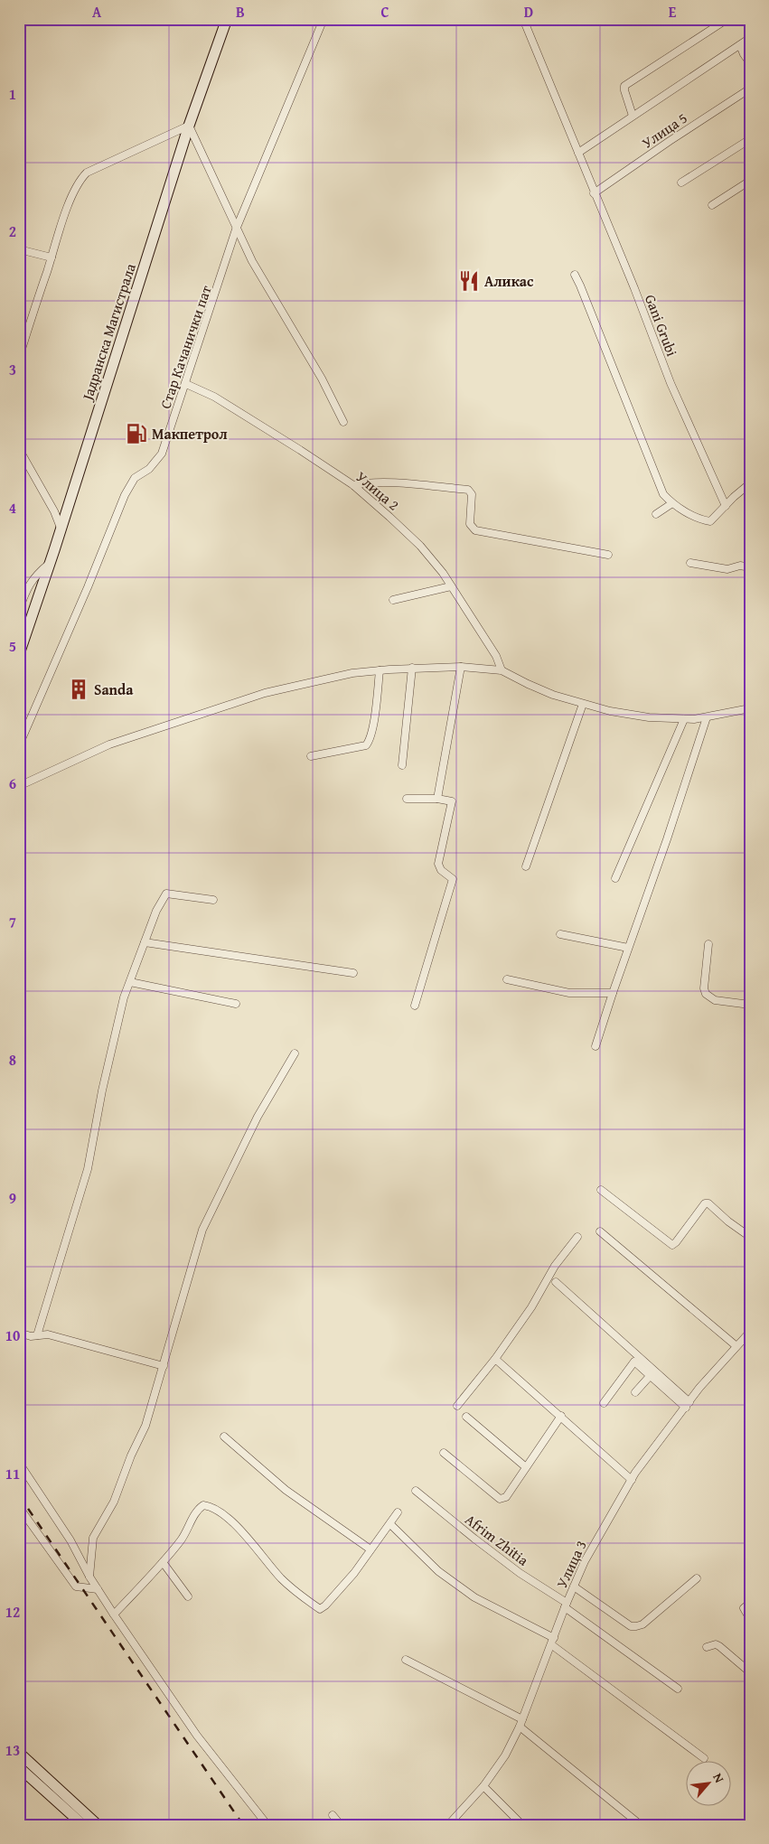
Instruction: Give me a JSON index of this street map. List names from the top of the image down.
{
  "streets": {
    "street": [
      "Улица 5",
      "Gani Grubi",
      "Јадранска Магистрала",
      "Стар Качанички пат",
      "Улица 2",
      "Afrim Zhitia",
      "Улица 3"
    ]
  },
  "crossings": [
    ["Улица 5", "Gani Grubi"],
    ["Стар Качанички пат", "Улица 2"],
    ["Afrim Zhitia", "Улица 3"]
  ],
  "places": {
    "restaurant": ["Аликас"],
    "fuel station": ["Макпетрол"],
    "building": ["Sanda"]
  },
  "north": "top right",
  "grid": {
    "columns": [
      "A",
      "B",
      "C",
      "D",
      "E"
    ],
    "rows": [
      "1",
      "2",
      "3",
      "4",
      "5",
      "6",
      "7",
      "8",
      "9",
      "10",
      "11",
      "12",
      "13"
    ]
  }
}
